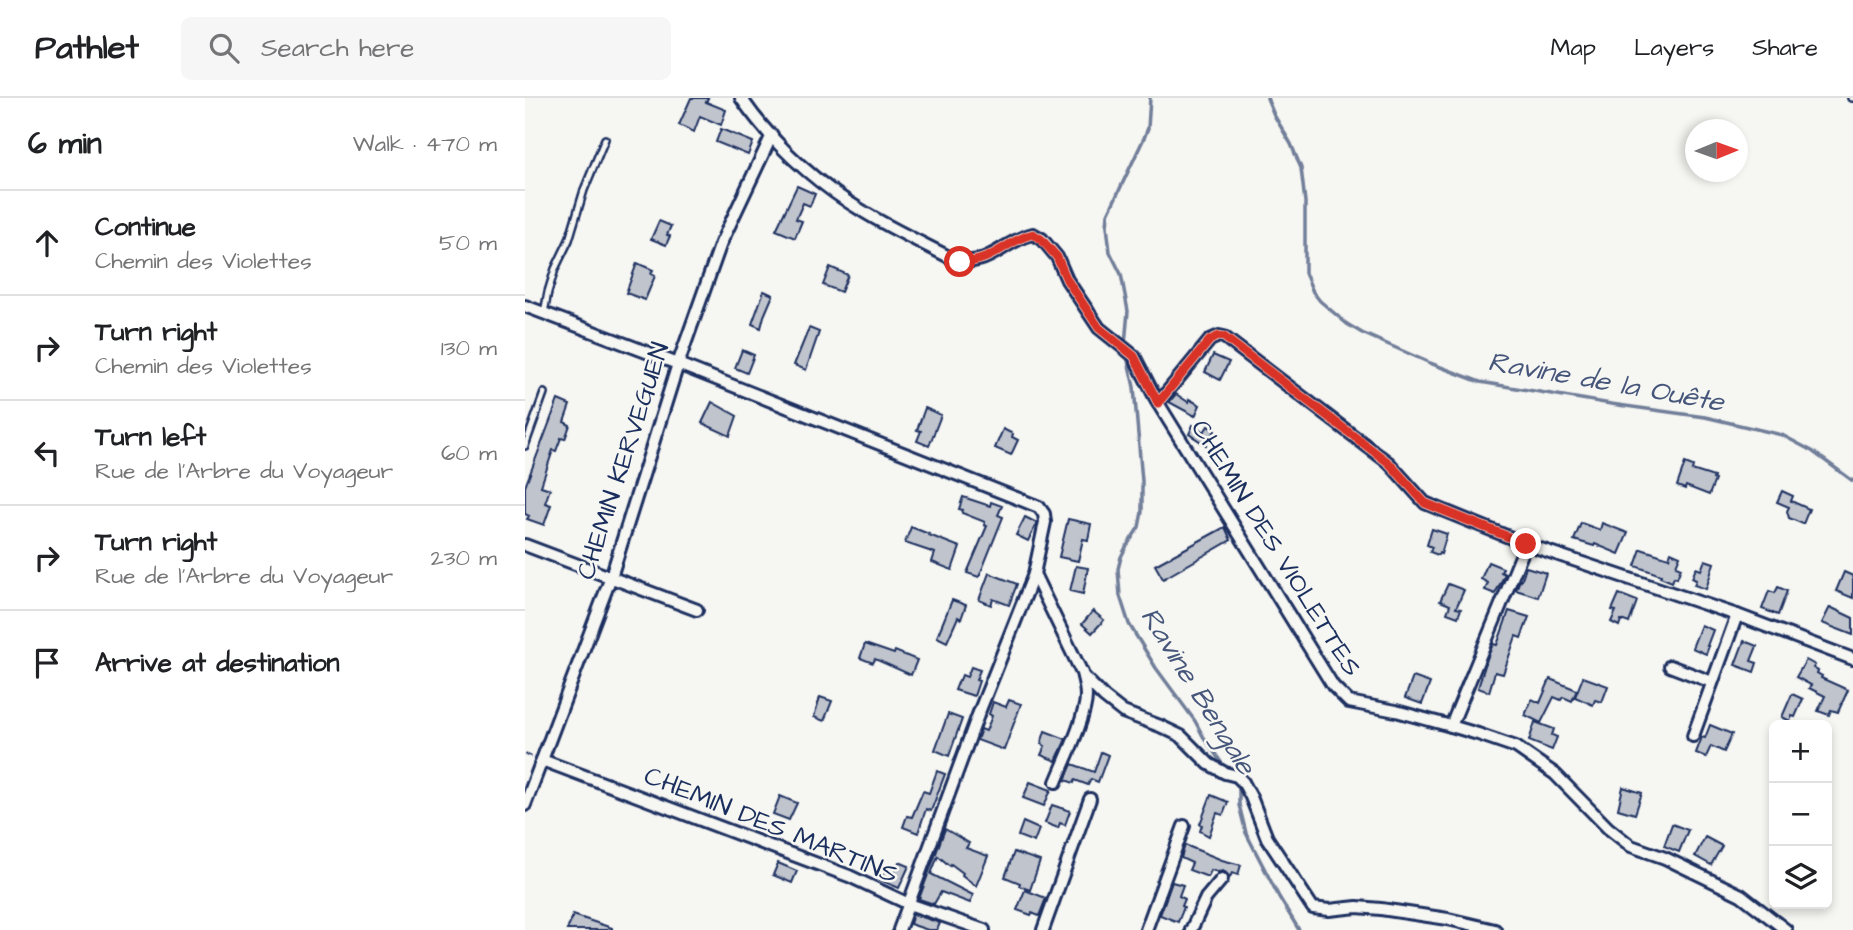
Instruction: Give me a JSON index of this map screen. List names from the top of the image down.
{
  "streets": {
    "street": ["CHEMIN KERVEGUEN", "CHEMIN DES VIOLETTES", "CHEMIN DES MARTINS"]
  },
  "crossings": [
    ["CHEMIN KERVEGUEN", "CHEMIN DES VIOLETTES"],
    ["CHEMIN KERVEGUEN", "CHEMIN DES MARTINS"]
  ],
  "water": ["Ravine de la Ouête", "Ravine Bengale"],
  "north": "right",
  "page": {
    "header": "Pathlet",
    "search": "Search here",
    "nav": ["Map", "Layers", "Share"],
    "heading": ["6 min", "Walk · 470 m"],
    "list": [
      ["Continue", "Chemin des Violettes", "50 m"],
      ["Turn right", "Chemin des Violettes", "130 m"],
      ["Turn left", "Rue de l'Arbre du Voyageur", "60 m"],
      ["Turn right", "Rue de l'Arbre du Voyageur", "230 m"],
      "Arrive at destination"
    ],
    "map_buttons": ["+", "−"]
  }
}
